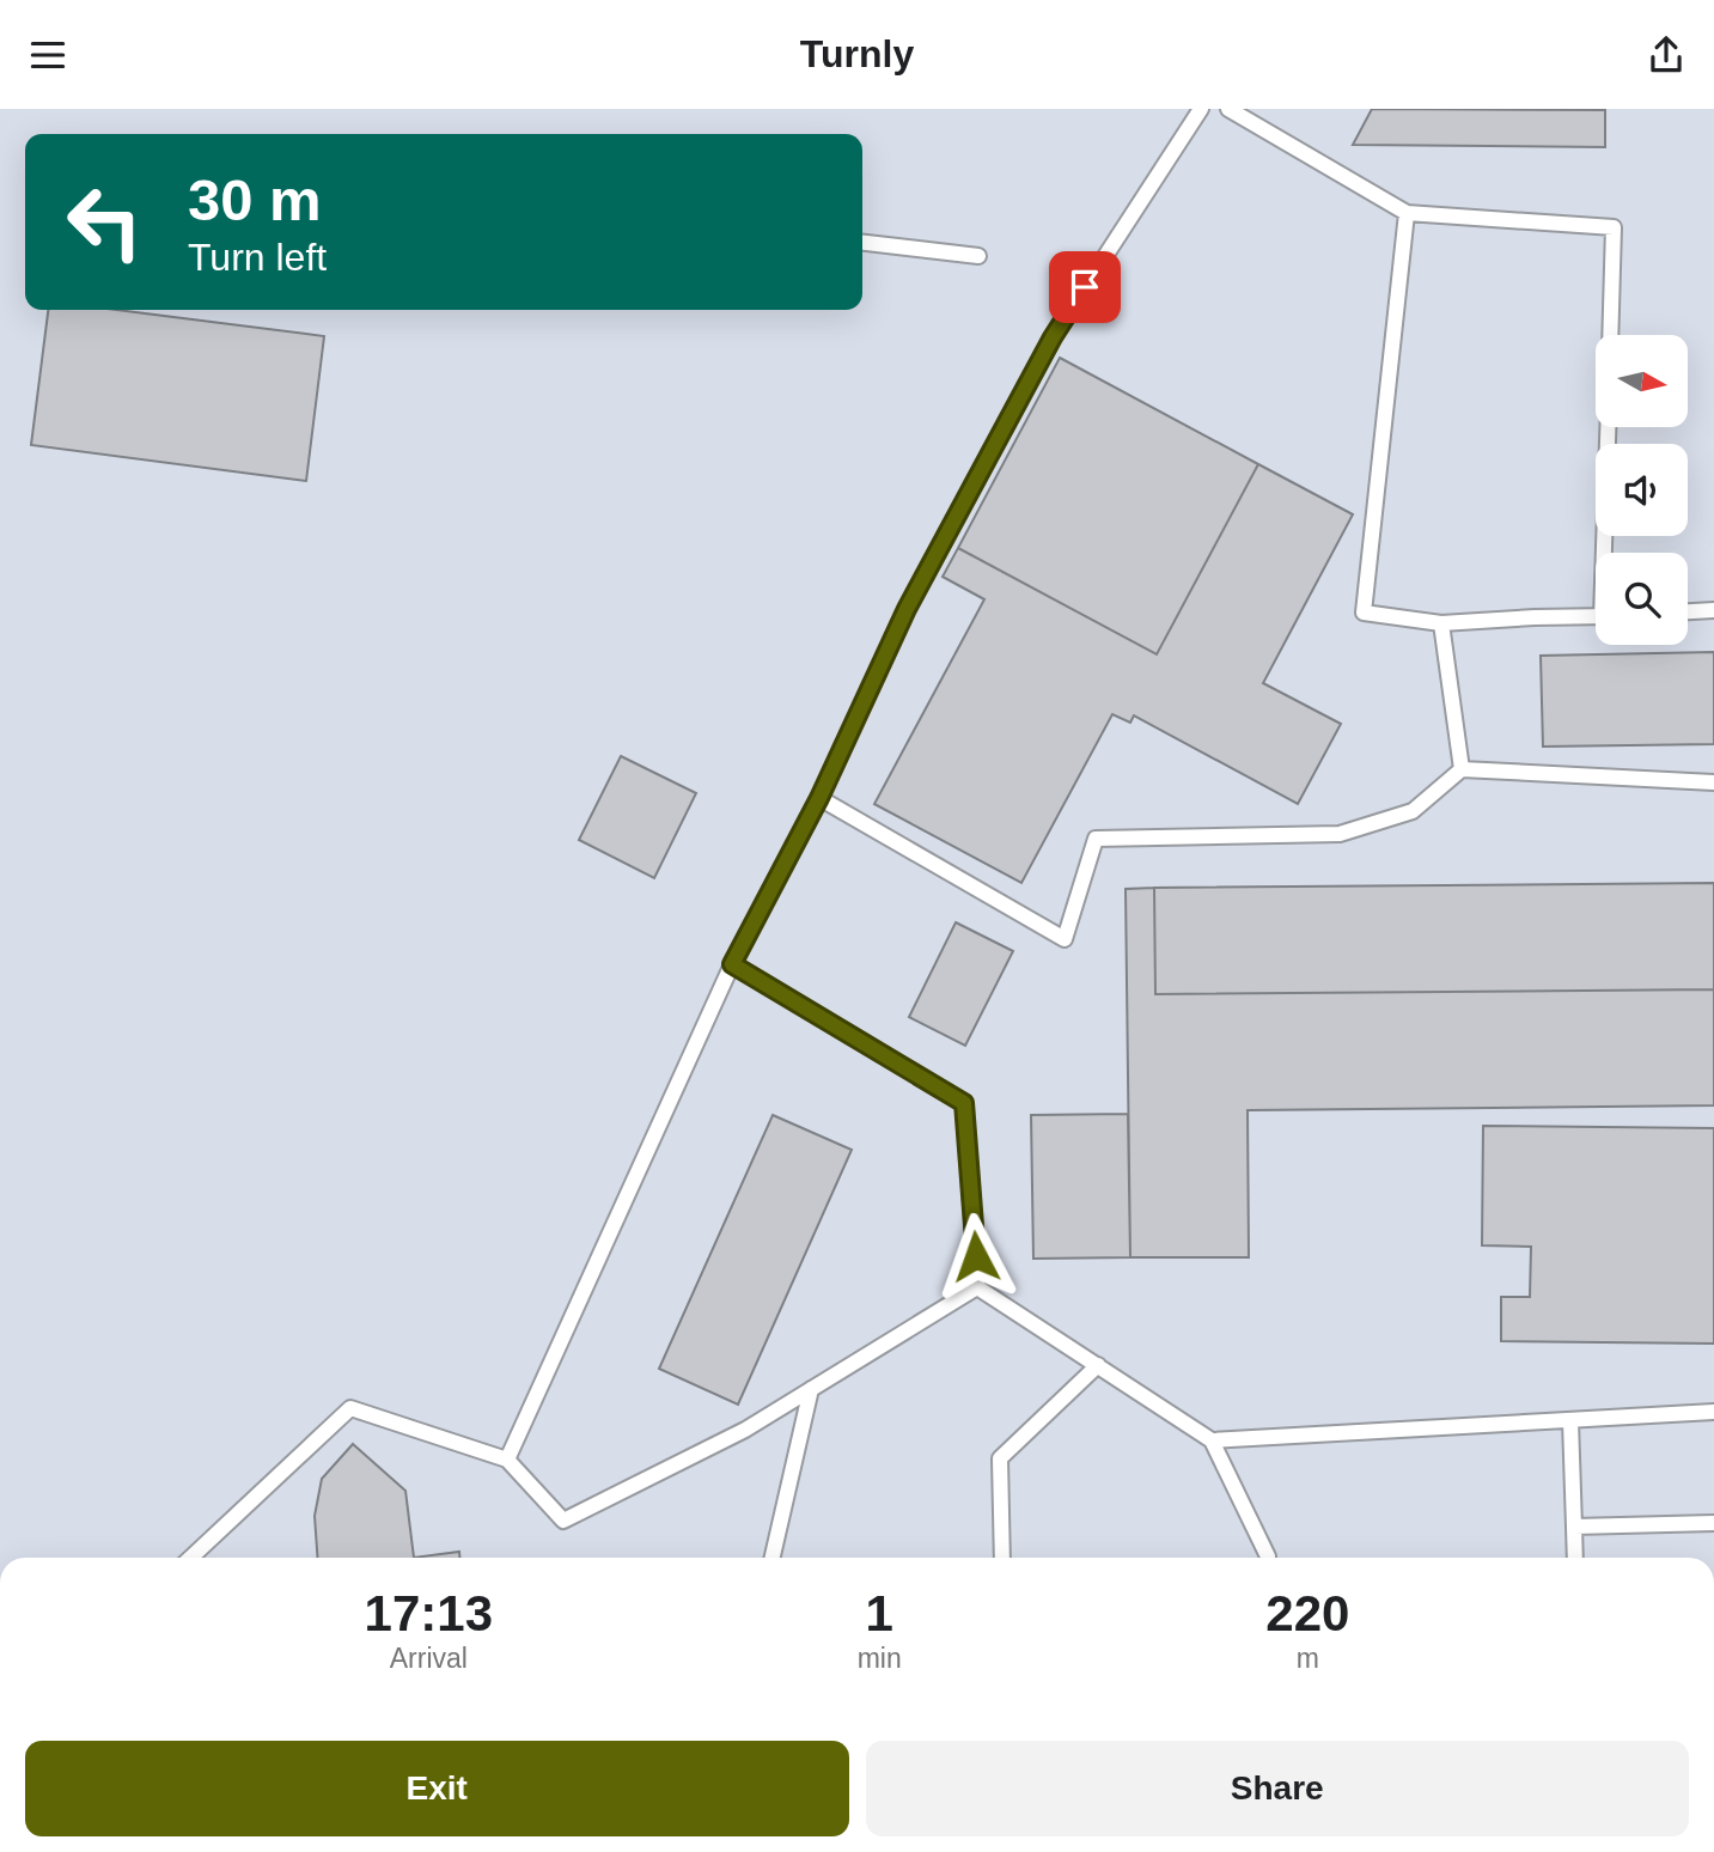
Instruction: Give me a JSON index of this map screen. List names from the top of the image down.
{
  "north": "right",
  "page": {
    "header": "Turnly",
    "turn": ["30 m", "Turn left"],
    "eta": [
      "17:13",
      "Arrival",
      "1",
      "min",
      "220",
      "m"
    ],
    "buttons": ["Exit", "Share"]
  }
}
